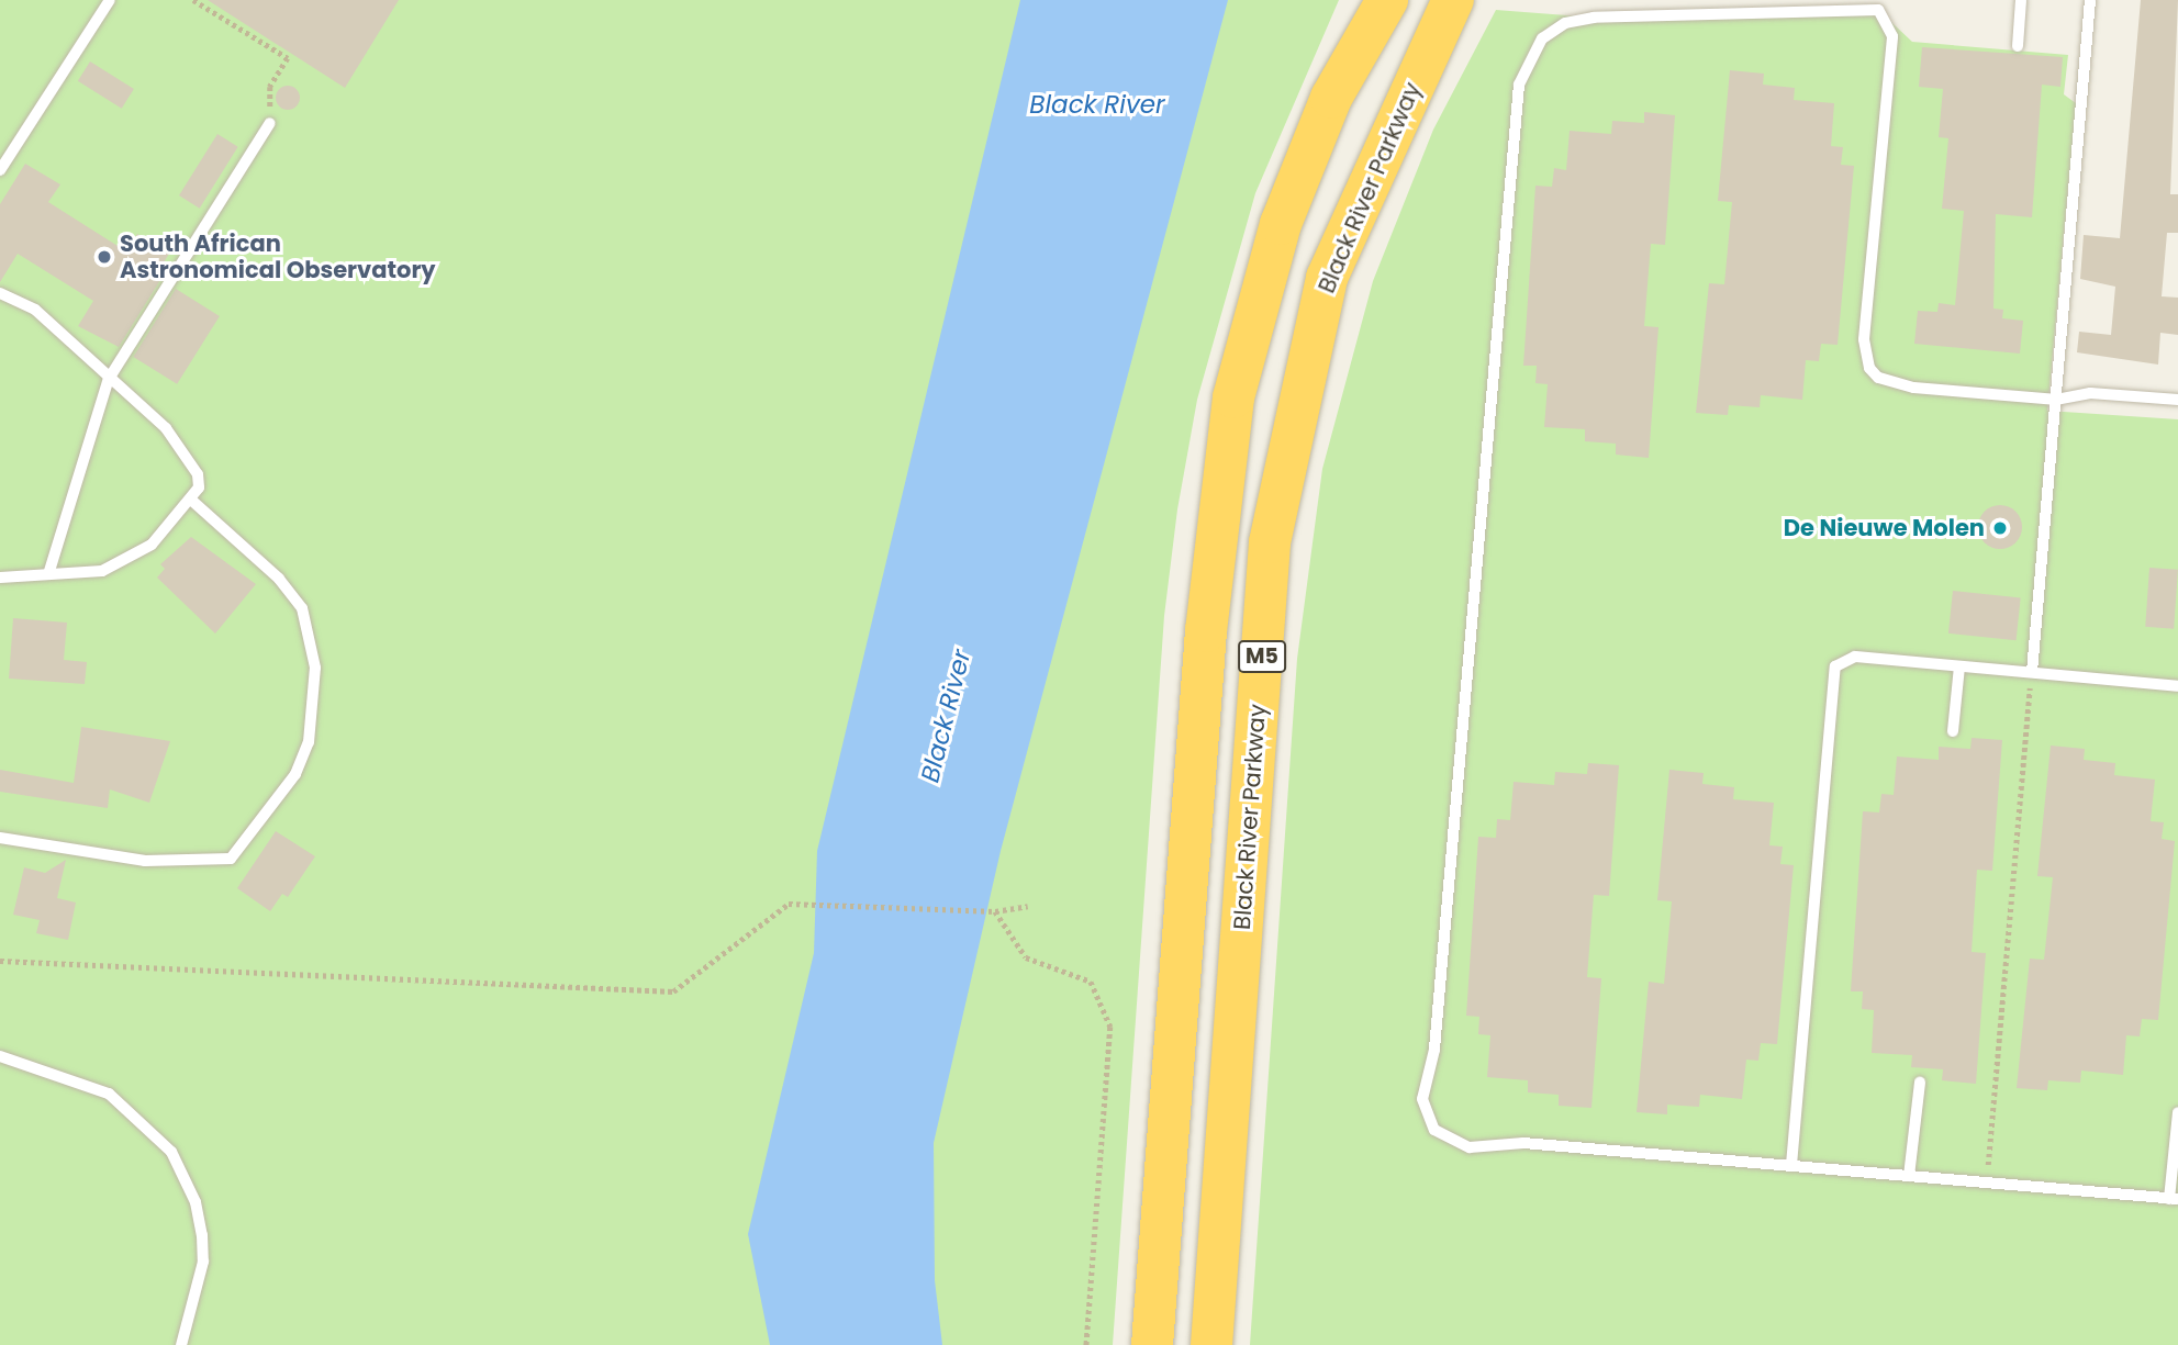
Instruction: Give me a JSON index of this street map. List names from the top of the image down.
{
  "streets": {
    "highway": ["Black River Parkway", "M5"]
  },
  "water": ["Black River"],
  "places": ["South African Astronomical Observatory", "De Nieuwe Molen"]
}
